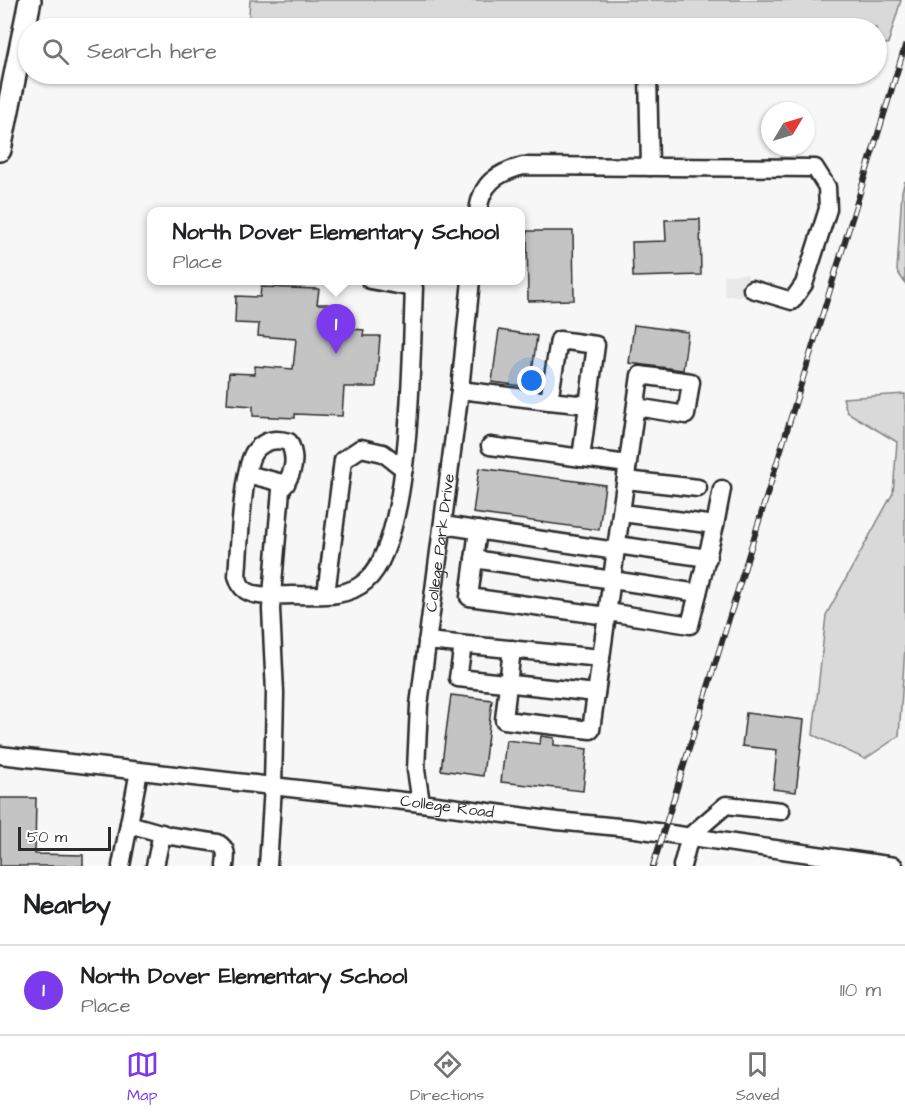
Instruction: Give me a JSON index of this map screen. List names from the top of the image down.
{
  "streets": {
    "street": ["College Park Drive", "College Road"]
  },
  "crossings": [
    ["College Park Drive", "College Road"]
  ],
  "scale_bar": "50 m",
  "north": "top right",
  "page": {
    "search": "Search here",
    "popup": ["North Dover Elementary School", "Place"],
    "pins": "1",
    "scale": "50 m",
    "heading": "Nearby",
    "list": [
      {
        "mark": "1",
        "name": "North Dover Elementary School",
        "note": "Place",
        "value": "110 m"
      }
    ],
    "nav": ["Map", "Directions", "Saved"]
  }
}
